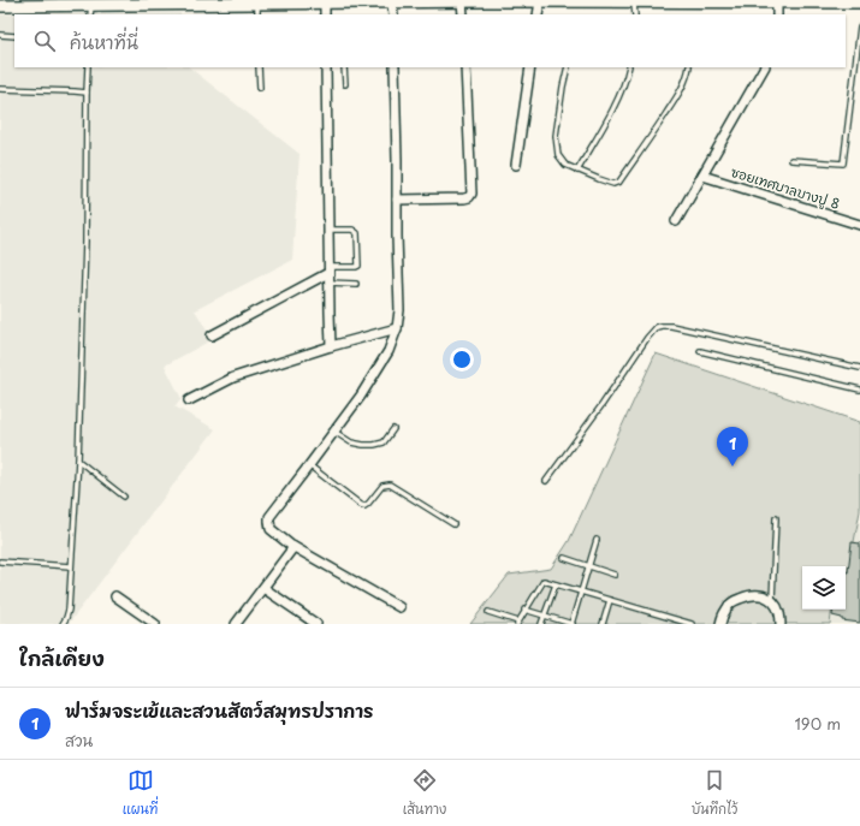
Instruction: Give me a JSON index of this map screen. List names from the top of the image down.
{
  "streets": {
    "street": ["ซอยเทศบาลบางปู 8"]
  },
  "page": {
    "search": "ค้นหาที่นี่",
    "pins": "1",
    "heading": "ใกล้เคียง",
    "list": [
      {
        "mark": "1",
        "name": "ฟาร์มจระเข้และสวนสัตว์สมุทรปราการ",
        "note": "สวน",
        "value": "190 m"
      }
    ],
    "nav": ["แผนที่", "เส้นทาง", "บันทึกไว้"]
  }
}
